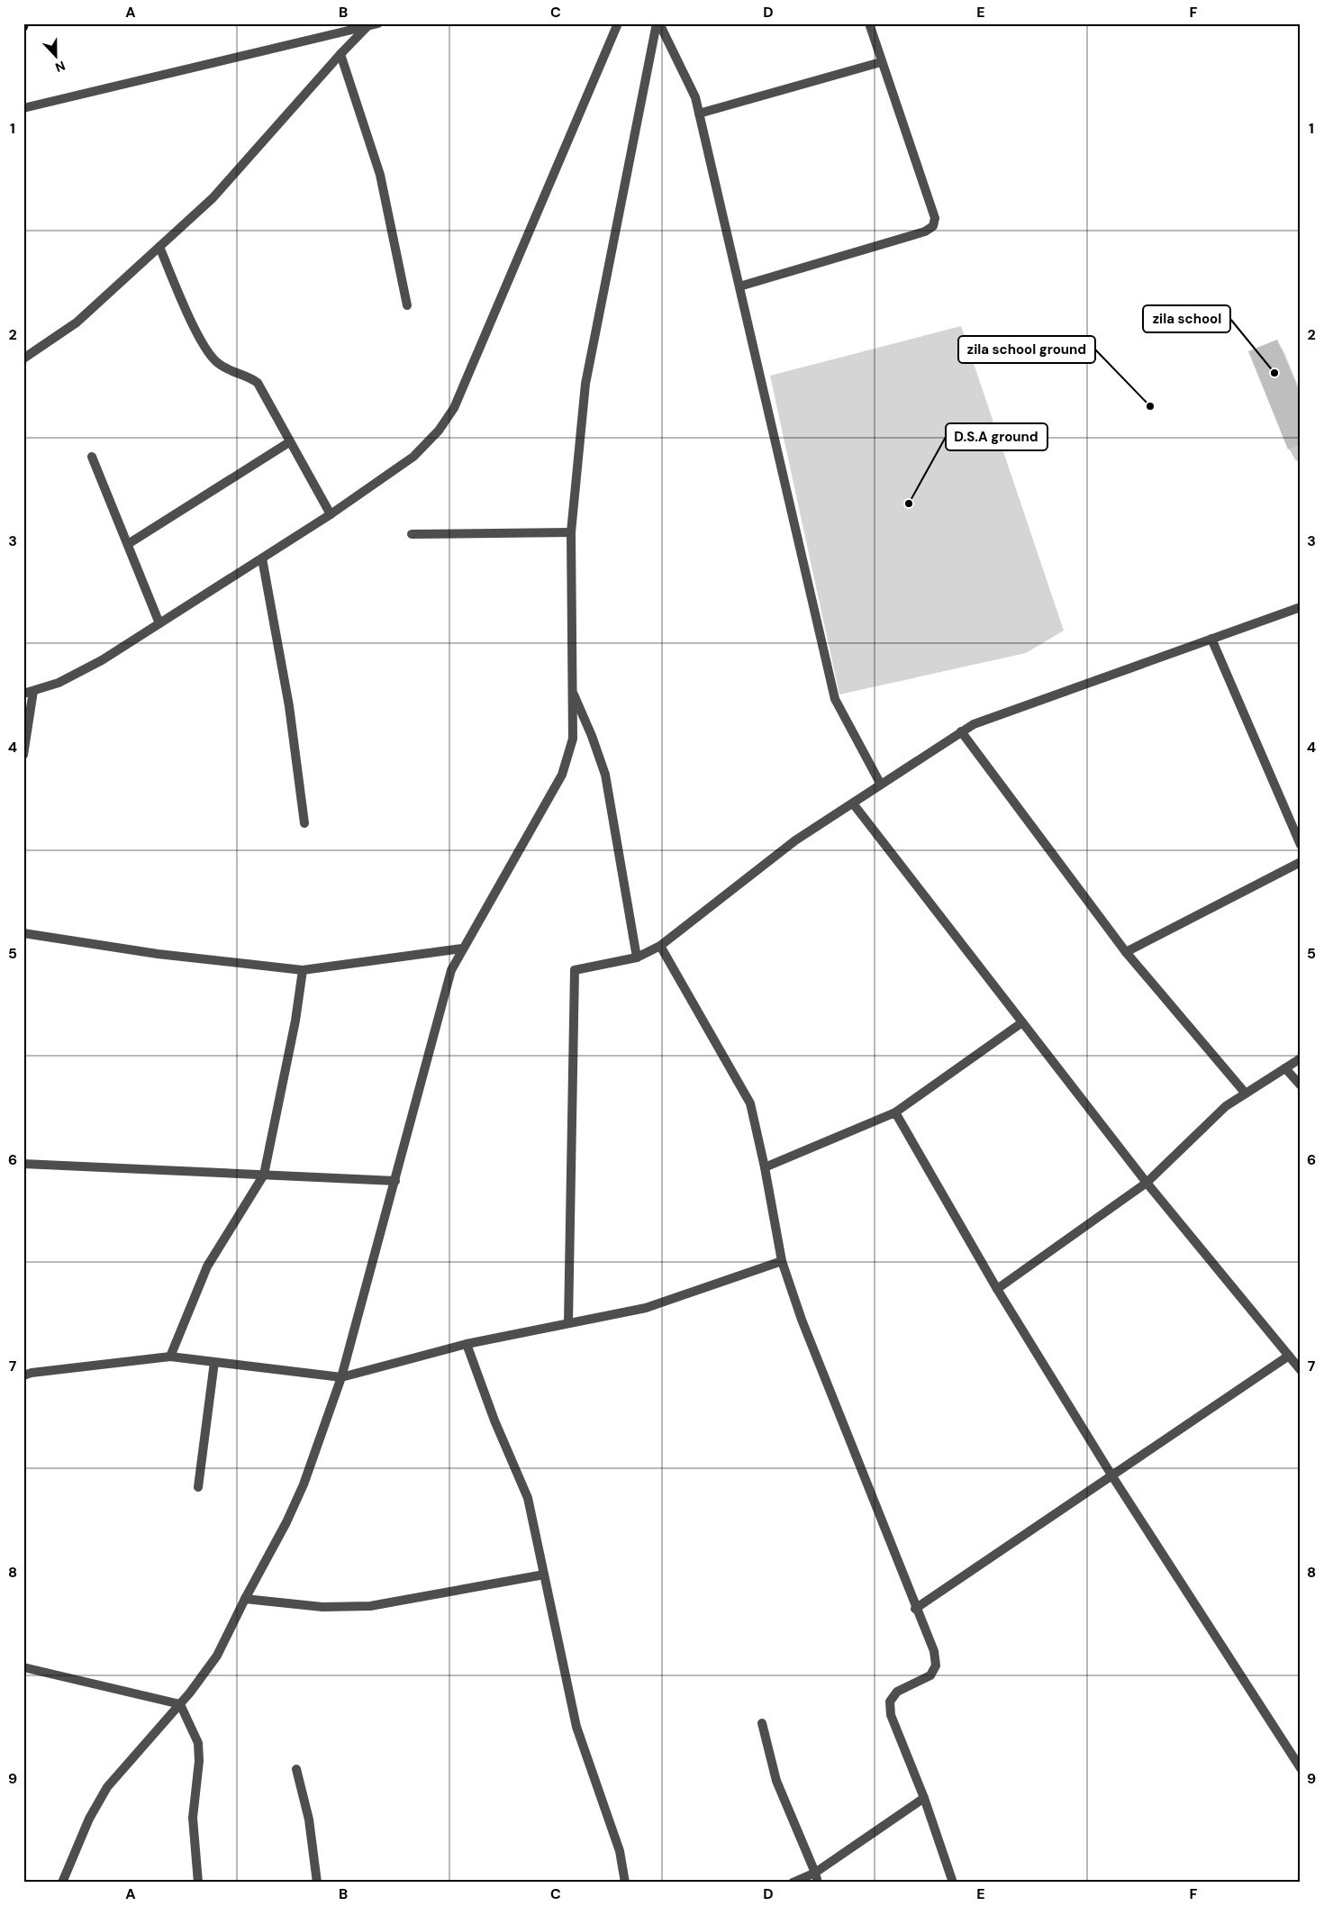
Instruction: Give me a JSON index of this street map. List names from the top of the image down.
{
  "places": ["zila school", "zila school ground", "D.S.A ground"],
  "north": "bottom",
  "grid": {
    "columns": [
      "A",
      "B",
      "C",
      "D",
      "E",
      "F"
    ],
    "rows": [
      "1",
      "2",
      "3",
      "4",
      "5",
      "6",
      "7",
      "8",
      "9"
    ]
  }
}
